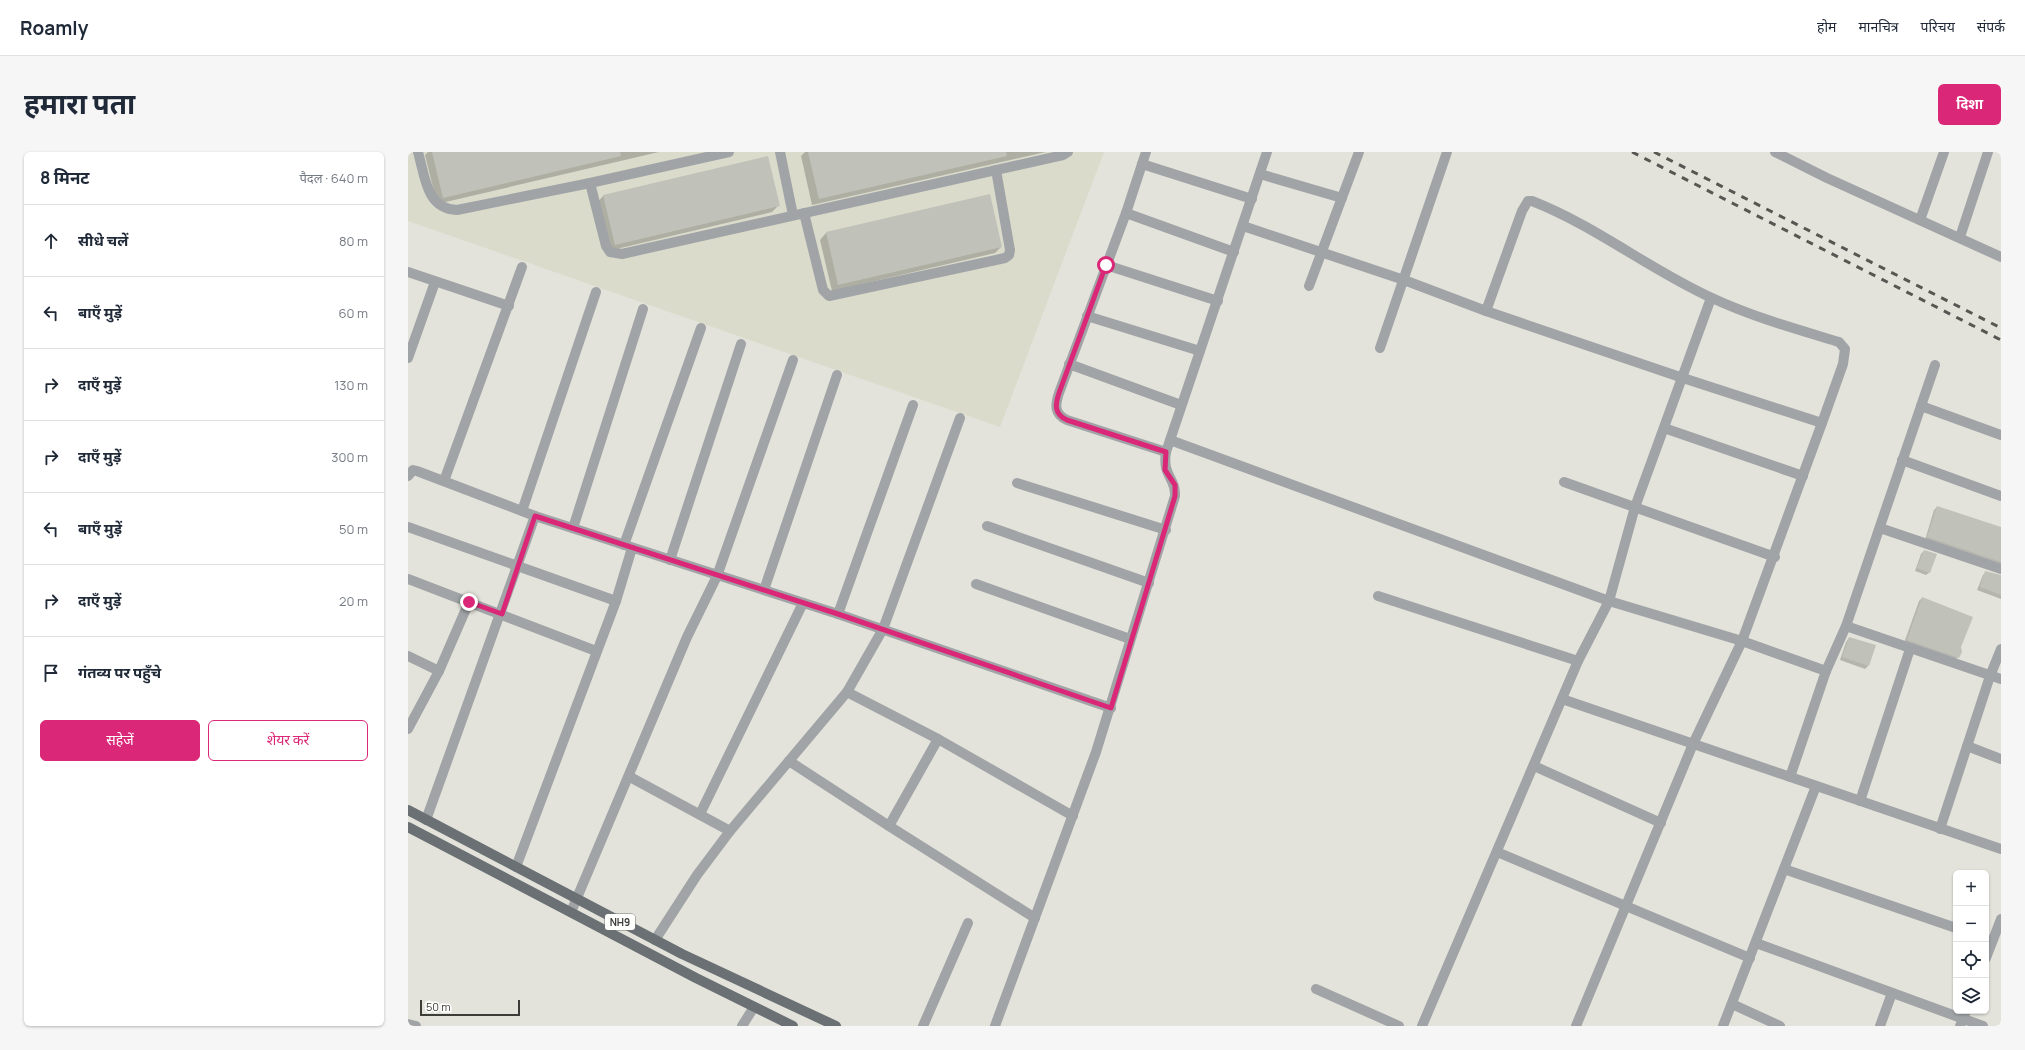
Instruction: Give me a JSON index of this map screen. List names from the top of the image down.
{
  "streets": {
    "main road": ["NH9"]
  },
  "scale_bar": "50 m",
  "page": {
    "header": "Roamly",
    "nav": [
      "होम",
      "मानचित्र",
      "परिचय",
      "संपर्क"
    ],
    "title": "हमारा पता",
    "buttons": [
      "दिशा",
      ["सहेजें", "शेयर करें"]
    ],
    "heading": ["8 मिनट", "पैदल · 640 m"],
    "list": [
      ["सीधे चलें", "80 m"],
      ["बाएँ मुड़ें", "60 m"],
      ["दाएँ मुड़ें", "130 m"],
      ["दाएँ मुड़ें", "300 m"],
      ["बाएँ मुड़ें", "50 m"],
      ["दाएँ मुड़ें", "20 m"],
      "गंतव्य पर पहुँचे"
    ],
    "map_buttons": ["+", "−"],
    "scale": "50 m"
  }
}
